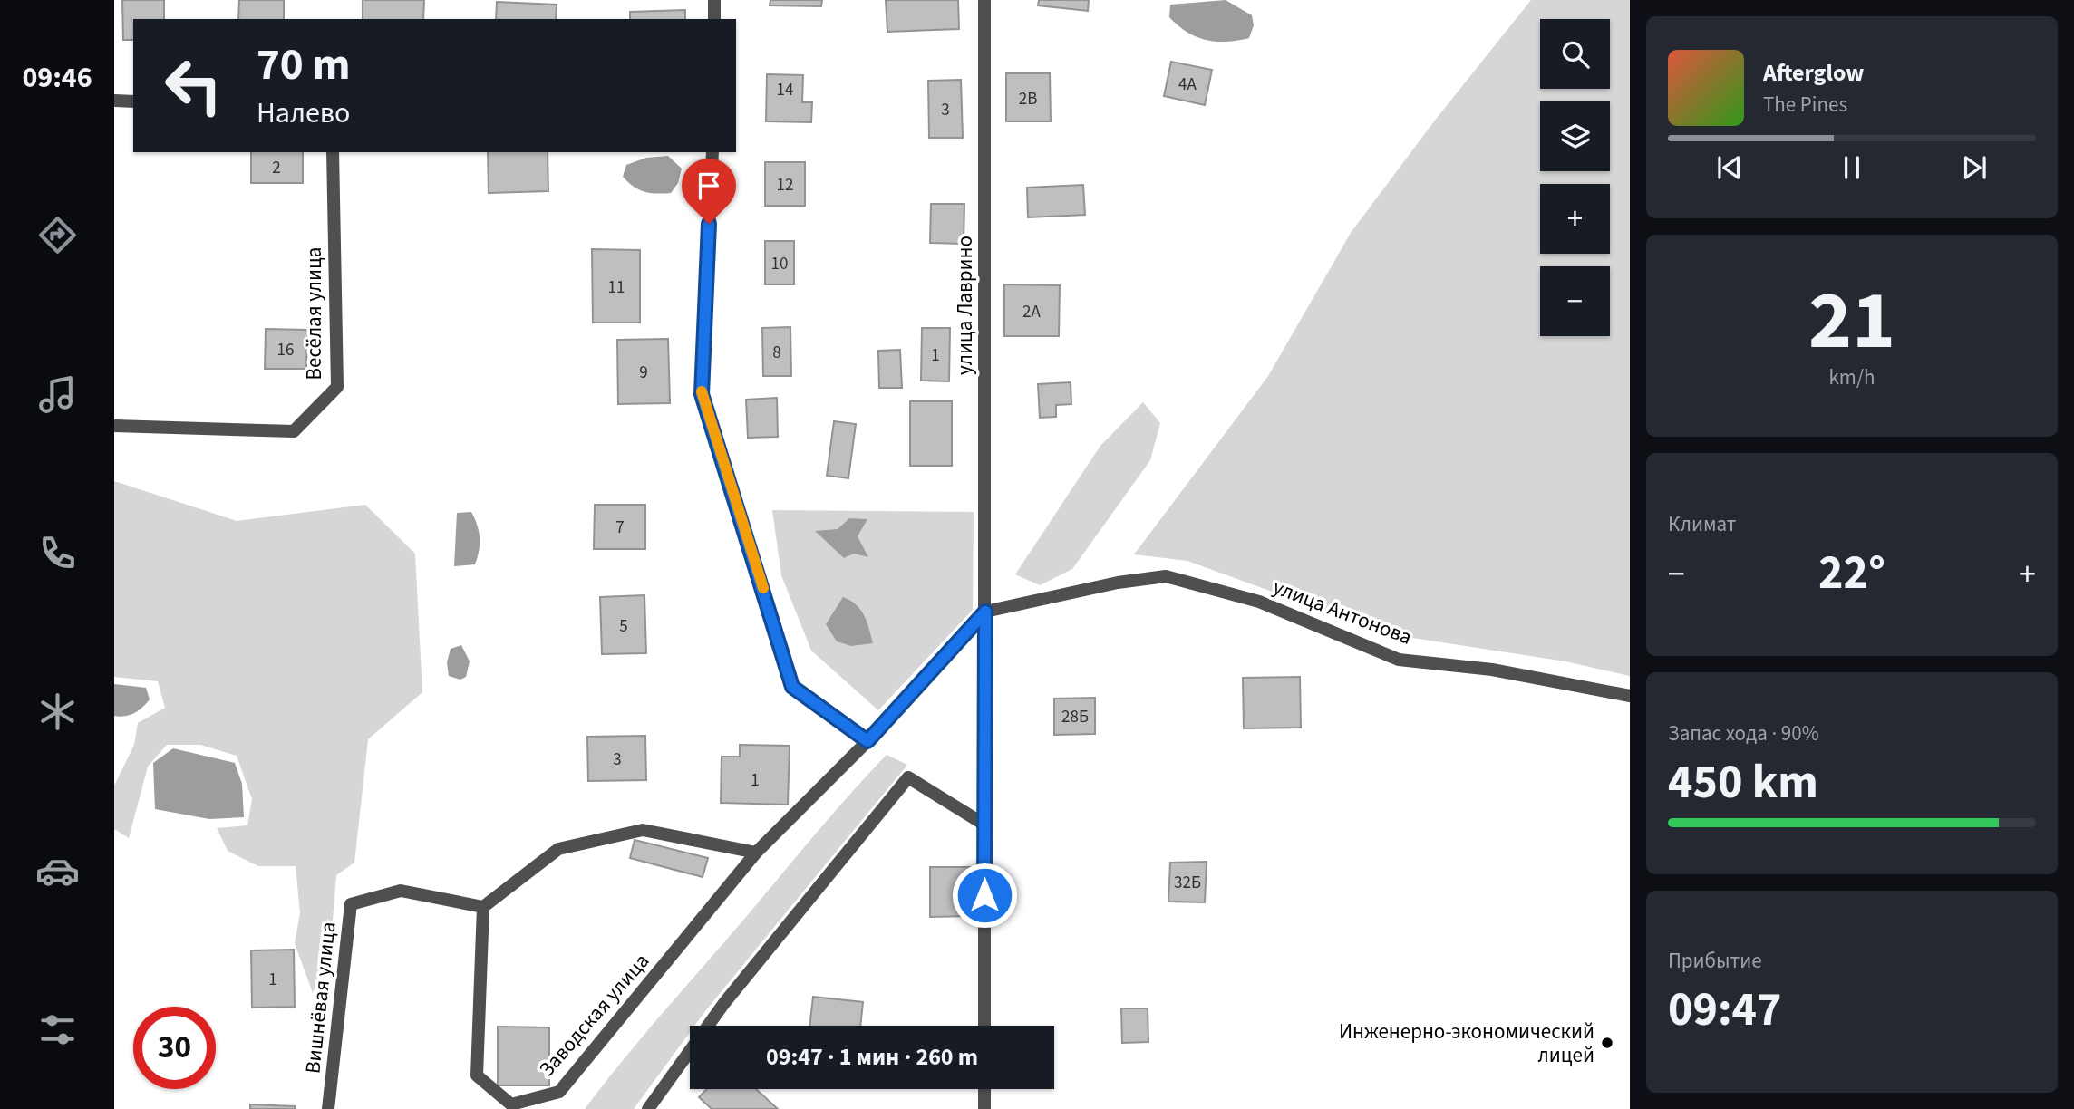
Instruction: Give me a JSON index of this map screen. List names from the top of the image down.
{
  "streets": {
    "street": [
      "улица Лаврино",
      "Весёлая улица",
      "улица Антонова",
      "Вишнёвая улица",
      "Заводская улица"
    ]
  },
  "crossings": [
    ["улица Лаврино", "улица Антонова"],
    ["Вишнёвая улица", "Заводская улица"]
  ],
  "places": ["Инженерно-экономический лицей"],
  "house_numbers": [
    "4А",
    "14",
    "2В",
    "3",
    "2",
    "12",
    "10",
    "11",
    "2А",
    "16",
    "8",
    "1",
    "9",
    "7",
    "5",
    "28Б",
    "3",
    "1",
    "32Б",
    "1"
  ],
  "page": {
    "tabs": "09:46",
    "map_buttons": ["+", "−"],
    "turn": ["70 m", "Налево"],
    "song": ["Afterglow", "The Pines"],
    "tile": [
      ["21", "km/h"],
      "Климат",
      ["Запас хода · 90%", "450 km"],
      ["Прибытие", "09:47"]
    ],
    "heat": ["−", "22°", "+"],
    "limit": "30",
    "trip": "09:47 · 1 мин · 260 m"
  }
}
